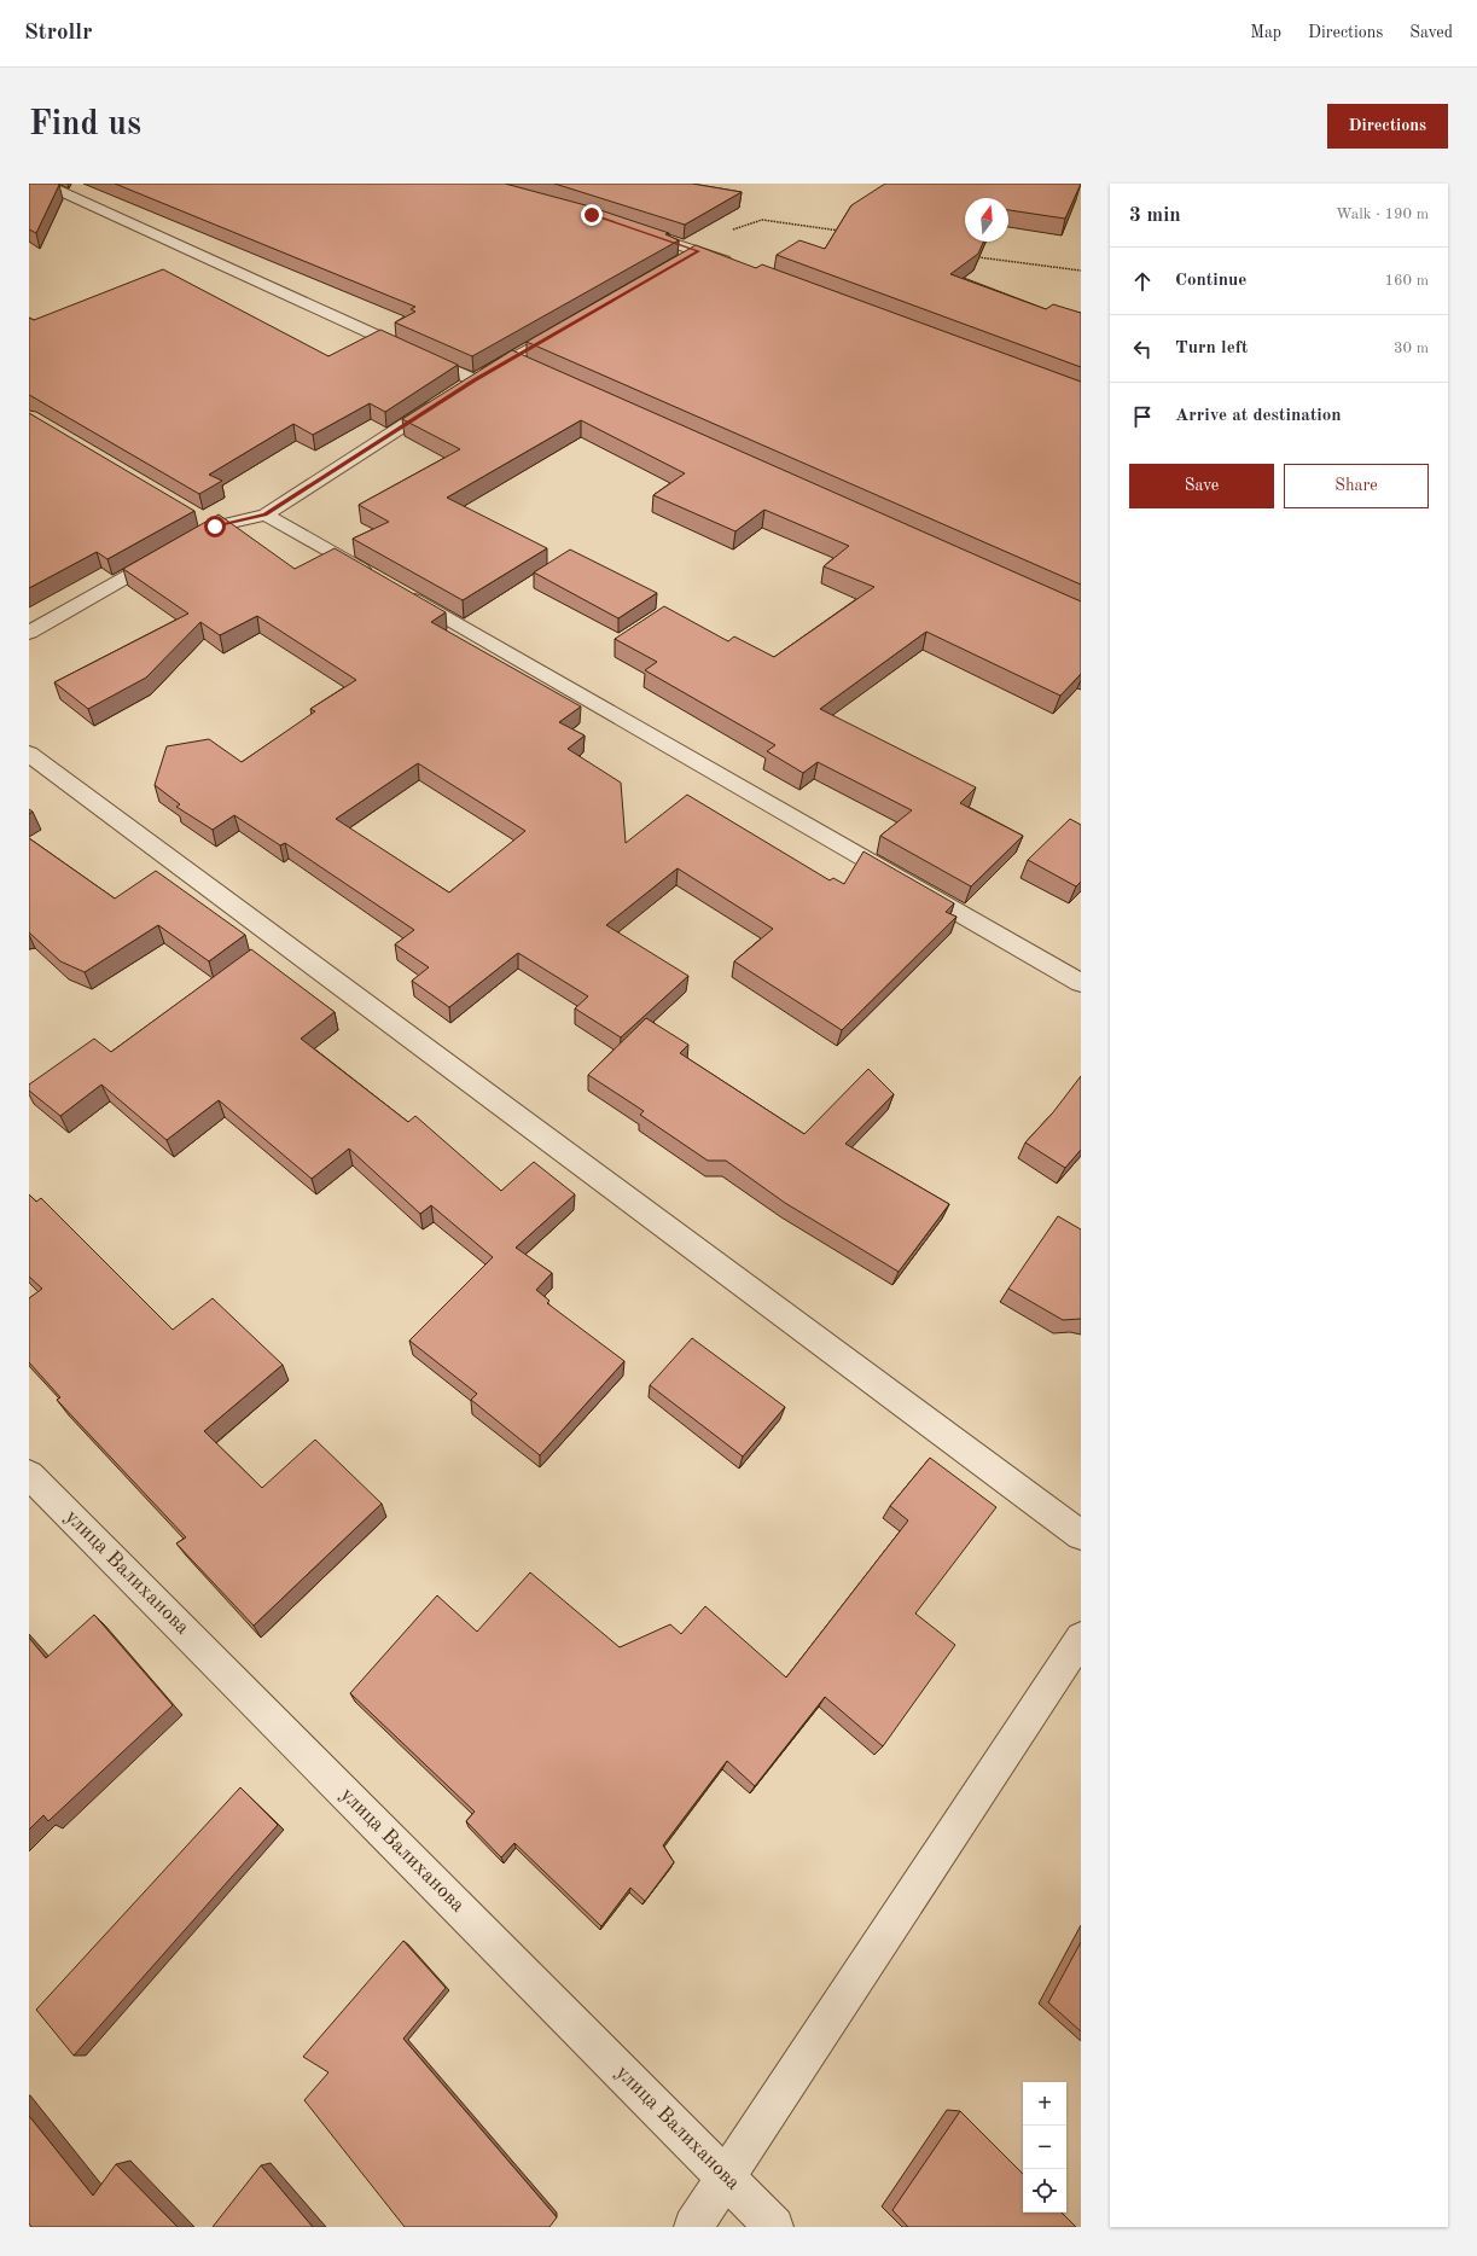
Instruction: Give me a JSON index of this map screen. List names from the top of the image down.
{
  "streets": {
    "street": ["улица Валиханова"]
  },
  "north": "top",
  "page": {
    "header": "Strollr",
    "nav": ["Map", "Directions", "Saved"],
    "buttons": [
      "Directions",
      ["Save", "Share"]
    ],
    "title": "Find us",
    "heading": ["3 min", "Walk · 190 m"],
    "list": [
      ["Continue", "160 m"],
      ["Turn left", "30 m"],
      "Arrive at destination"
    ],
    "map_buttons": ["+", "−"]
  }
}
